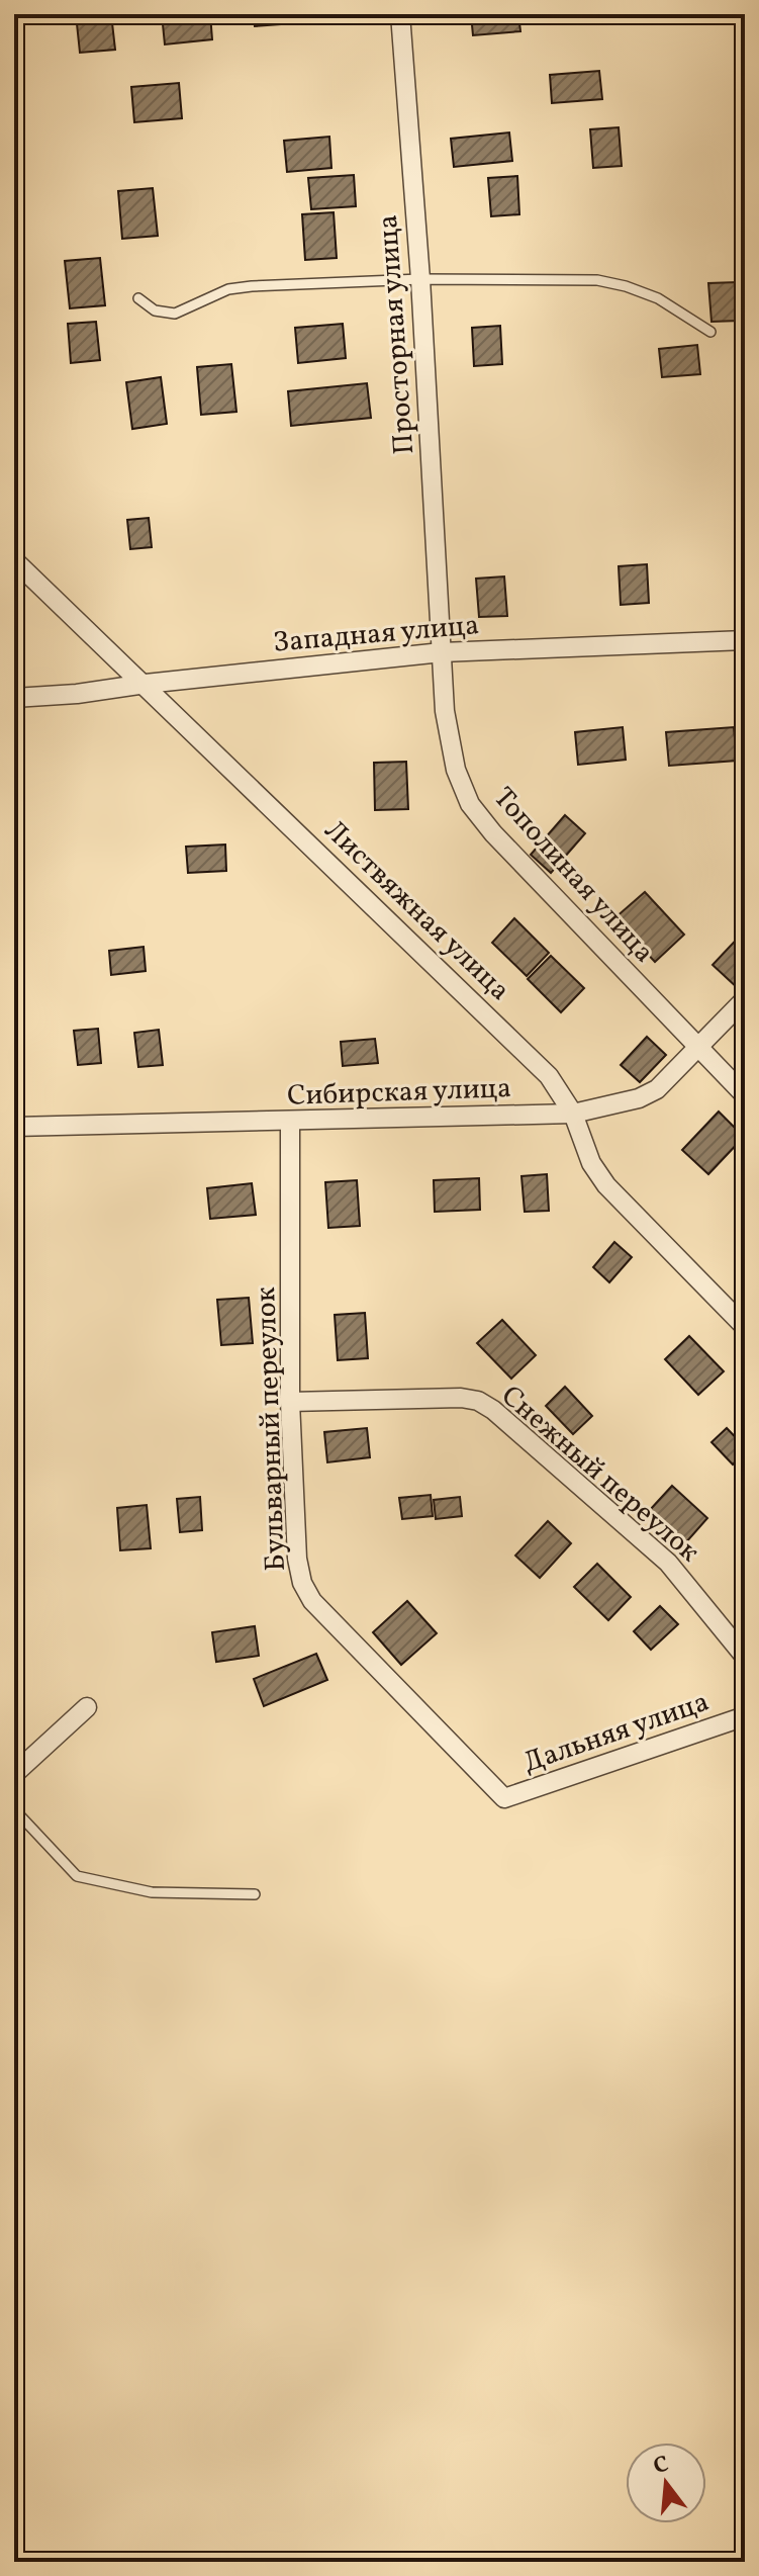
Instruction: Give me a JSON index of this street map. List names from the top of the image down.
{
  "streets": {
    "street": [
      "Просторная улица",
      "Западная улица",
      "Тополиная улица",
      "Листвяжная улица",
      "Сибирская улица",
      "Бульварный переулок",
      "Снежный переулок",
      "Дальняя улица"
    ]
  },
  "crossings": [
    ["Просторная улица", "Западная улица"],
    ["Просторная улица", "Тополиная улица"],
    ["Западная улица", "Тополиная улица"],
    ["Западная улица", "Листвяжная улица"],
    ["Тополиная улица", "Сибирская улица"],
    ["Листвяжная улица", "Сибирская улица"],
    ["Сибирская улица", "Бульварный переулок"],
    ["Бульварный переулок", "Снежный переулок"],
    ["Бульварный переулок", "Дальняя улица"]
  ],
  "north": "top"
}
